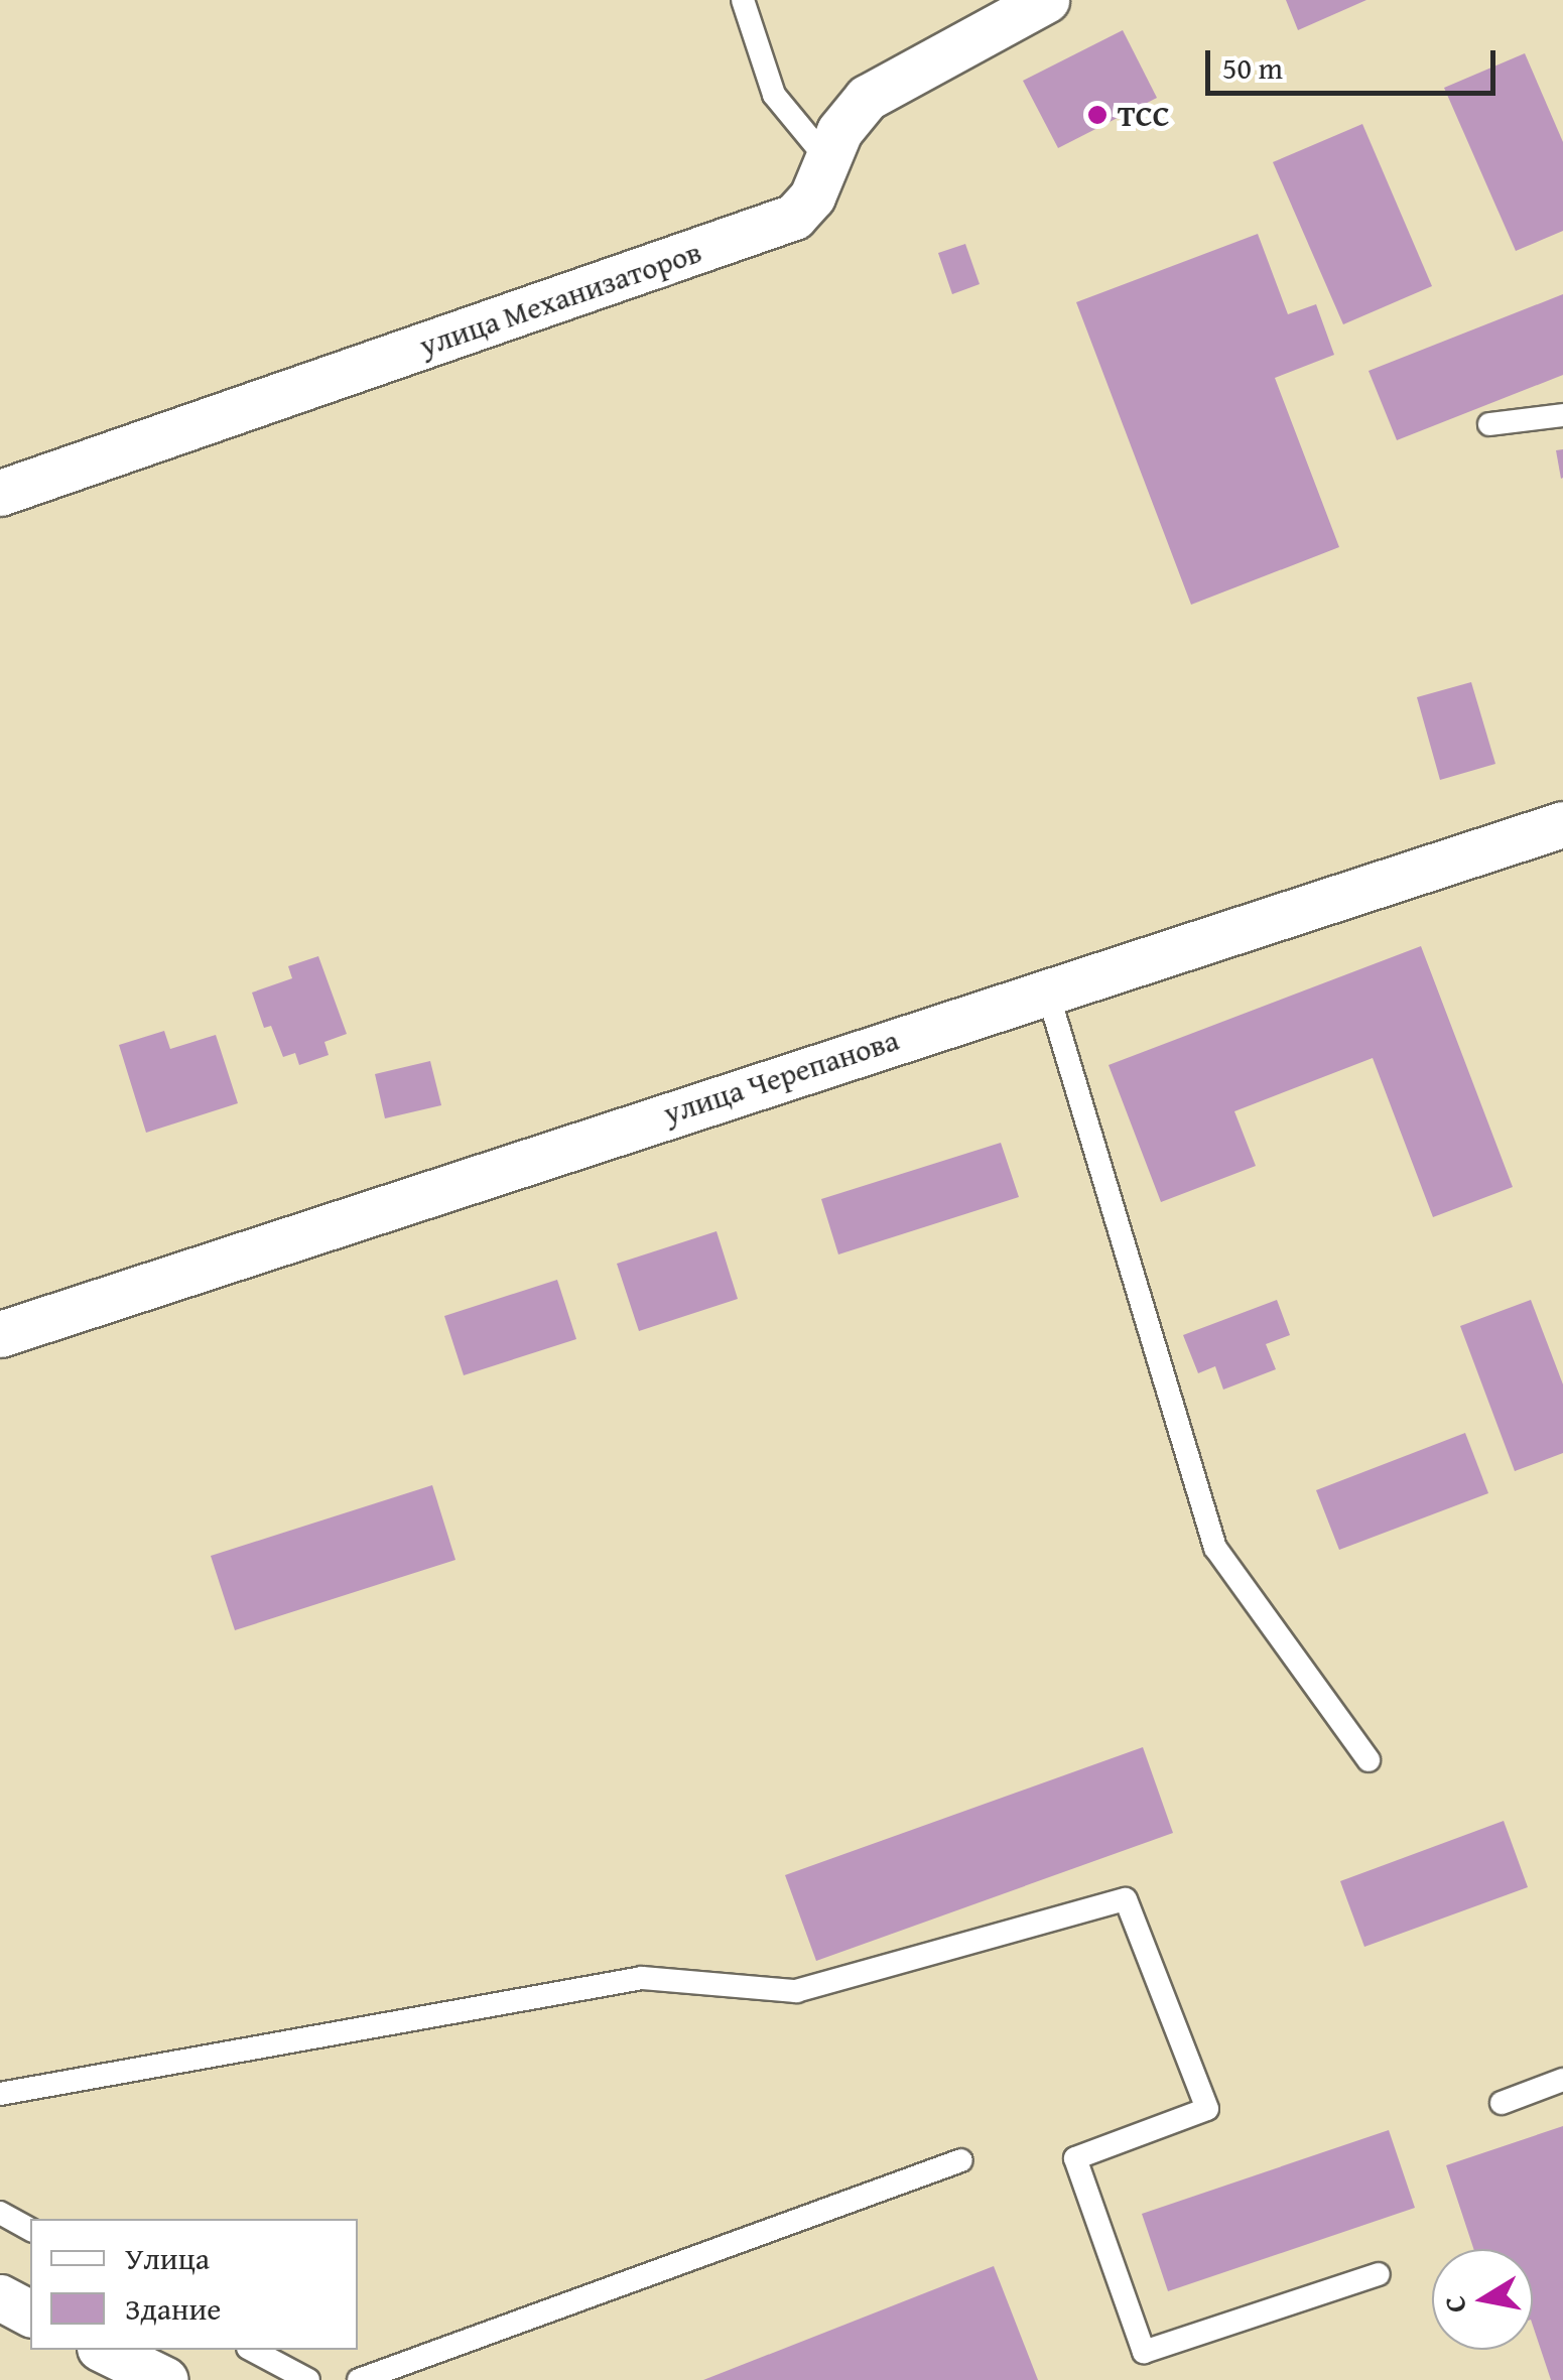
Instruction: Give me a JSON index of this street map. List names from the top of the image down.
{
  "streets": {
    "street": ["улица Механизаторов", "улица Черепанова"]
  },
  "places": ["ТСС"],
  "legend": ["Улица", "Здание"],
  "scale_bar": "50 m",
  "north": "left"
}
